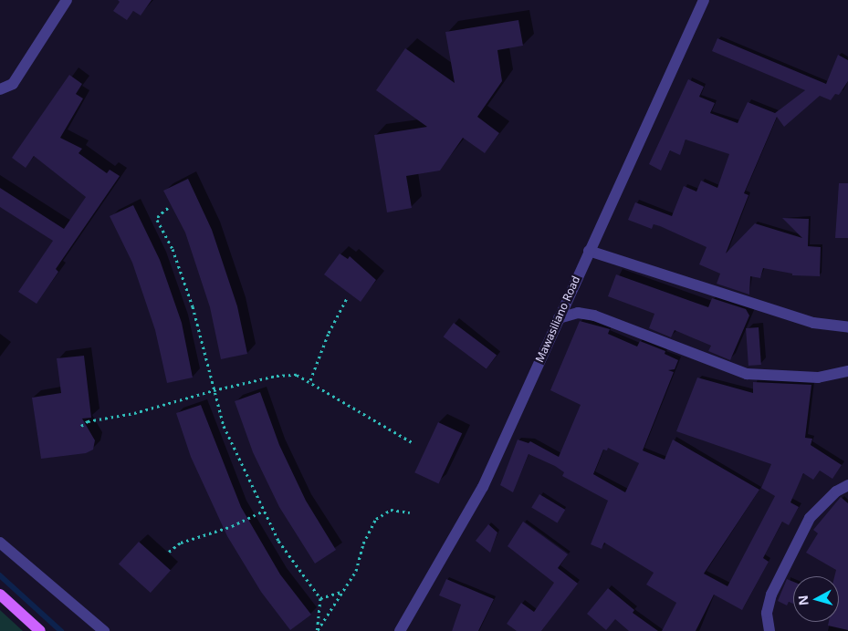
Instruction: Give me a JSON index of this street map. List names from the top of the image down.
{
  "streets": {
    "street": ["Mawasiliano Road"]
  },
  "north": "left"
}
